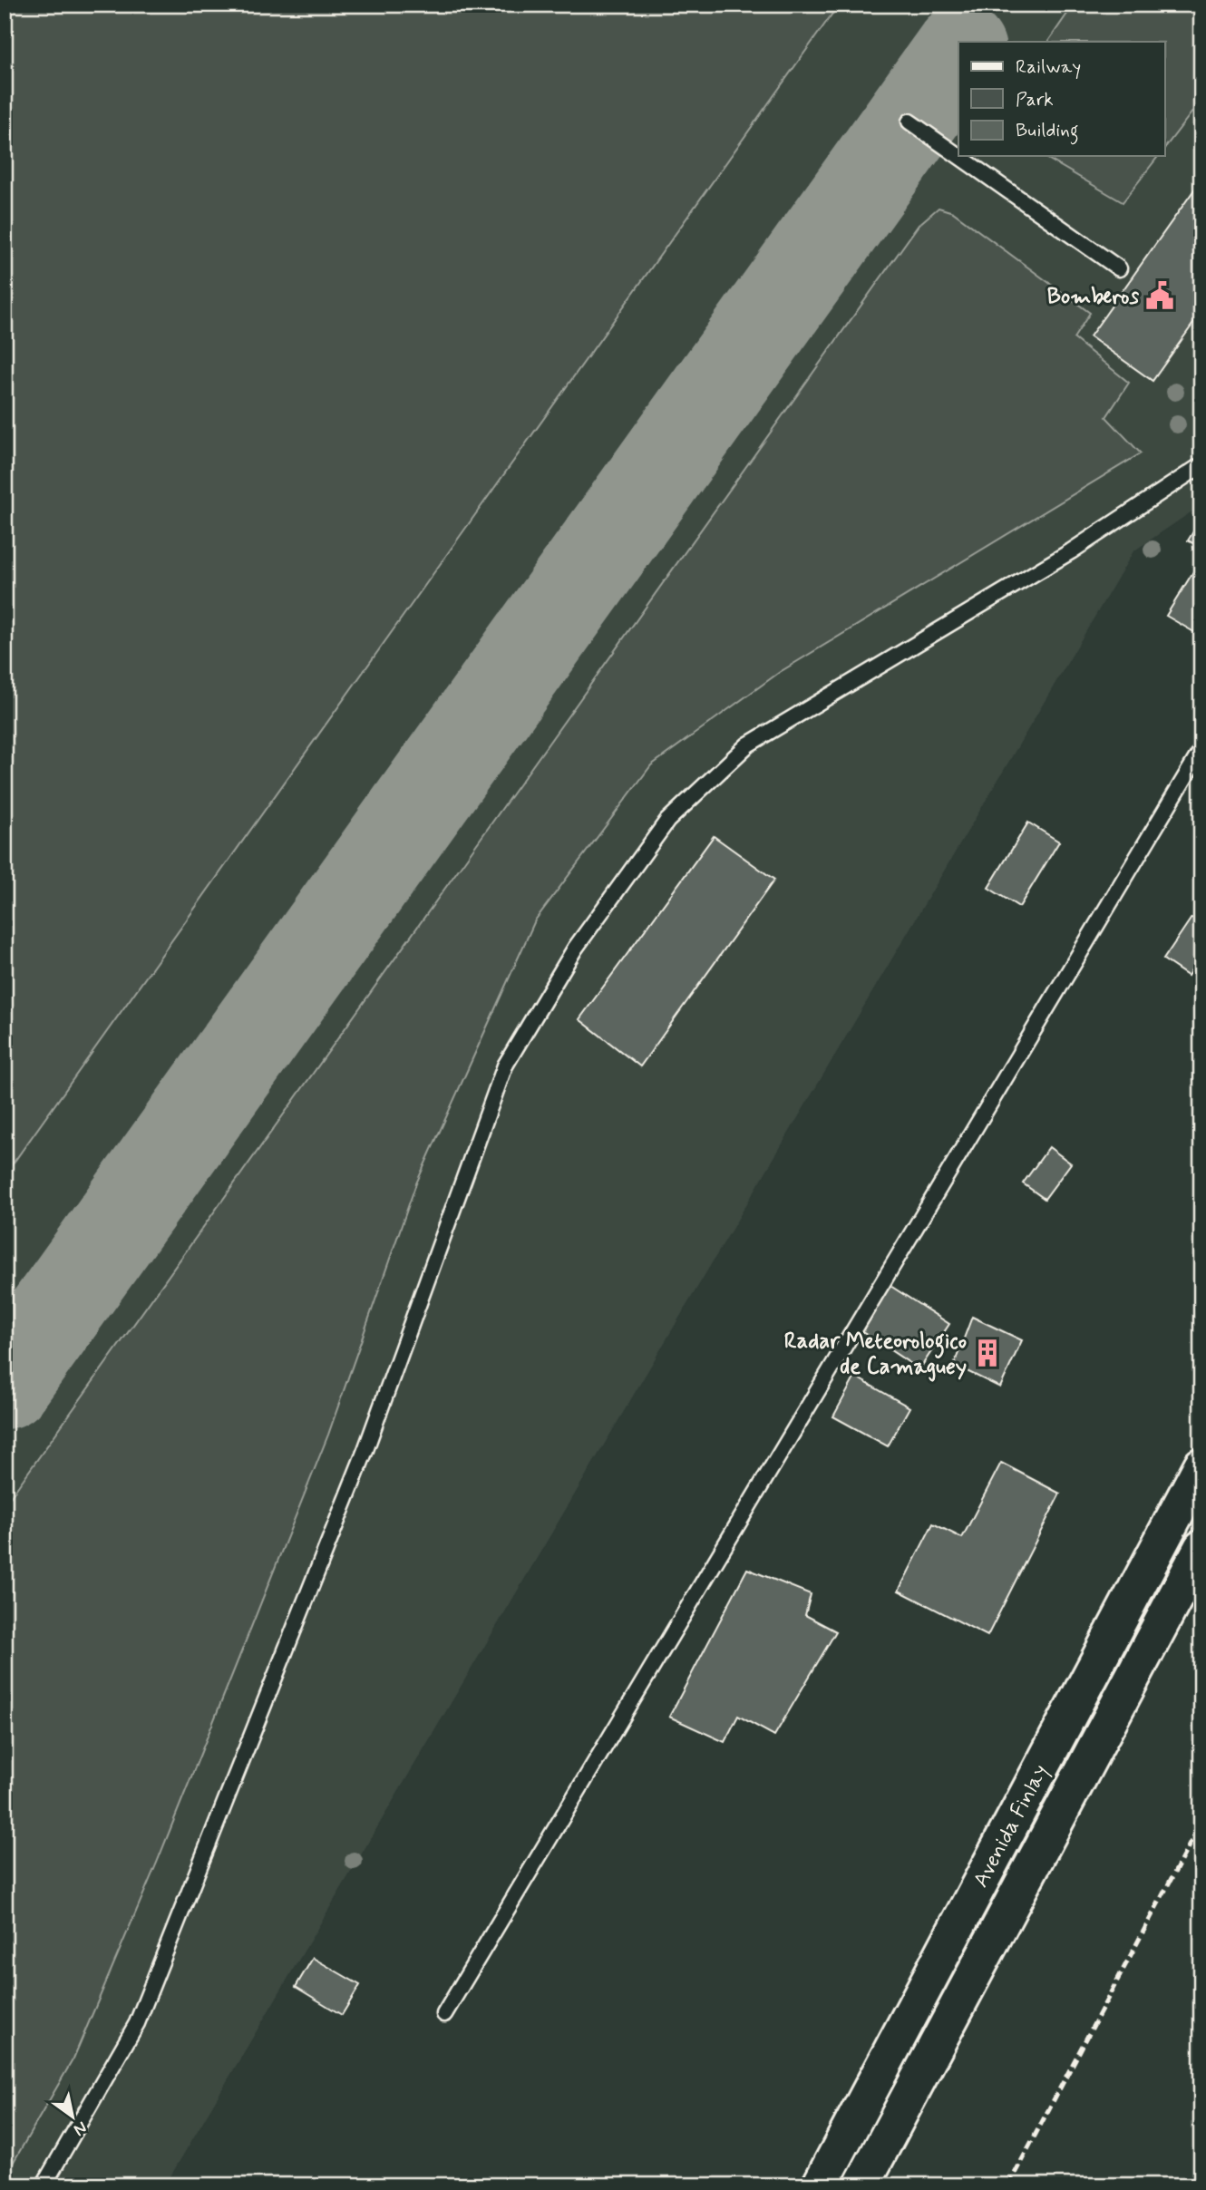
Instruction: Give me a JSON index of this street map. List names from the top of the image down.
{
  "streets": {
    "highway": ["Avenida Finlay"]
  },
  "places": {
    "public building": ["Bomberos"],
    "building": ["Radar Meteorologico de Camaguey"]
  },
  "legend": ["Railway", "Park", "Building"],
  "north": "bottom right"
}
